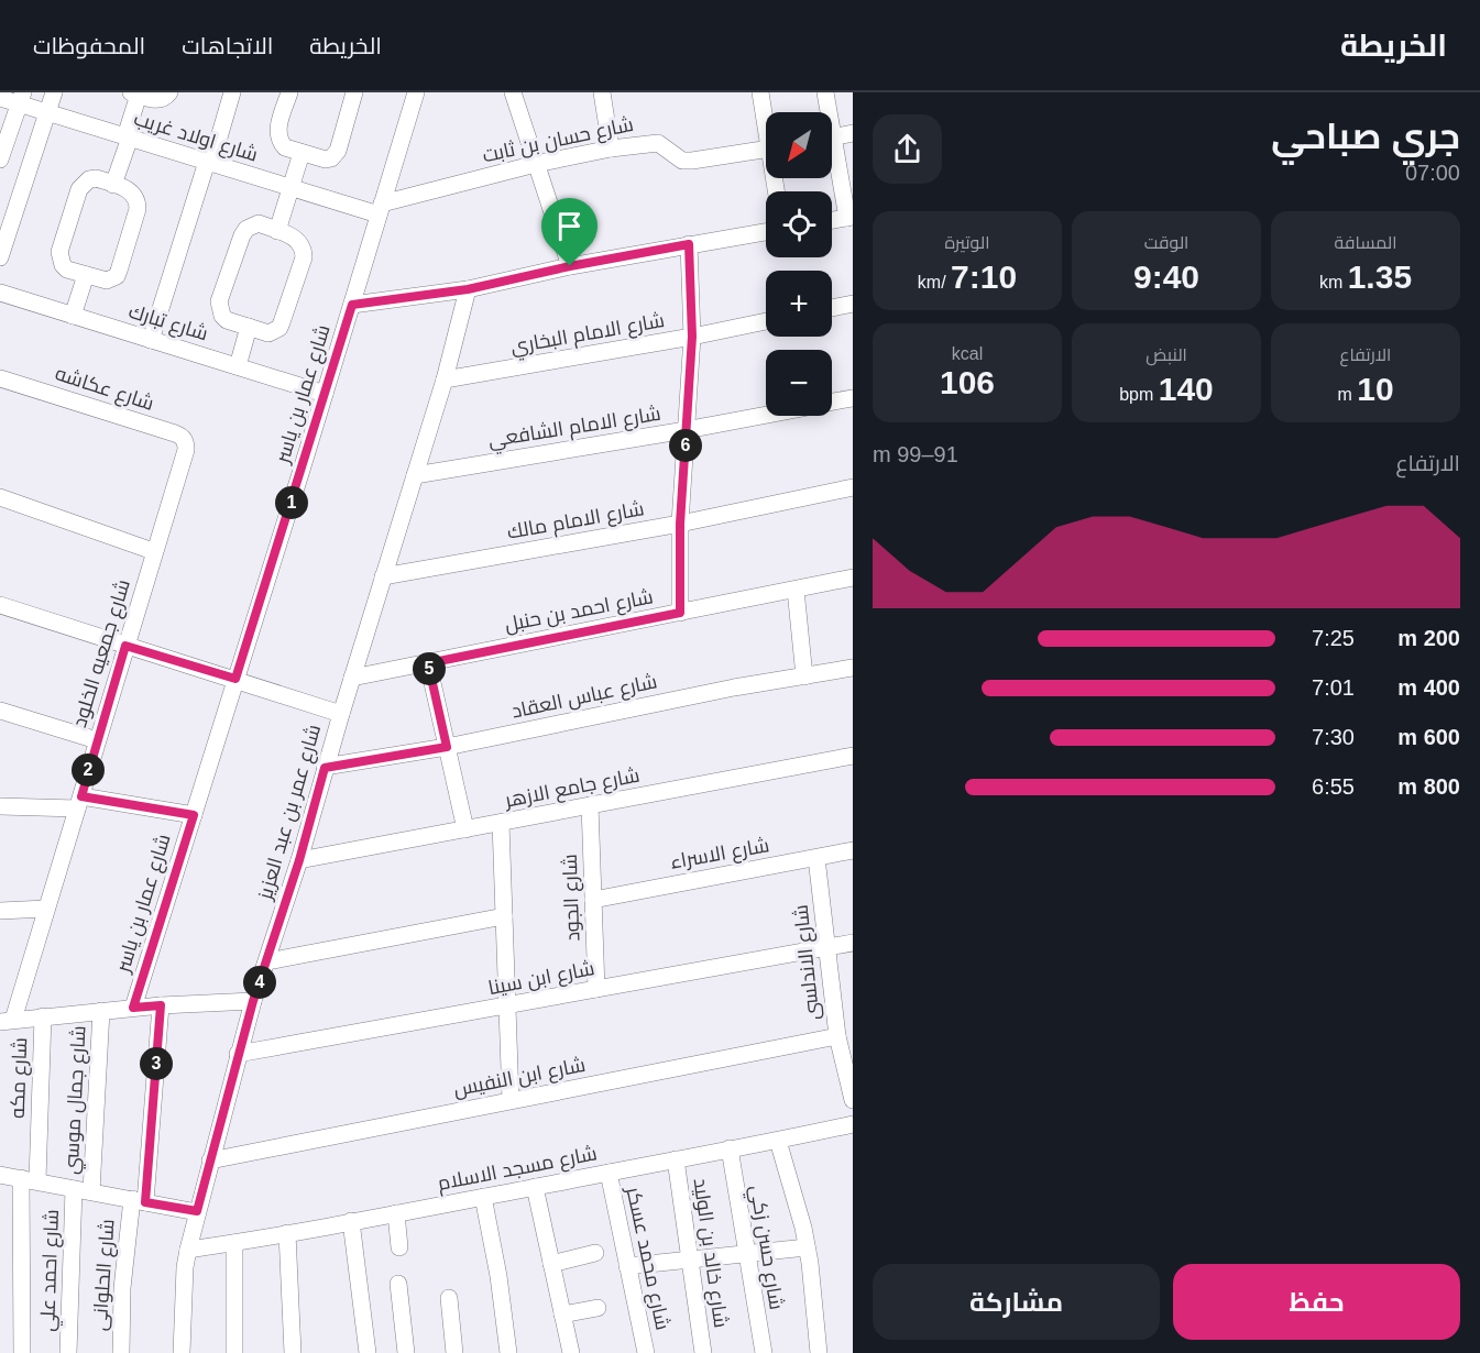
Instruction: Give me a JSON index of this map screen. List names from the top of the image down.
{
  "streets": {
    "street": [
      "شارع اولاد غريب",
      "شارع حسان بن ثابت",
      "شارع تبارك",
      "شارع الامام البخاري",
      "شارع عكاشه",
      "شارع عمار بن ياسر",
      "شارع الامام الشافعي",
      "شارع الامام مالك",
      "شارع احمد بن حنبل",
      "شارع جمعيه الخلود",
      "شارع عباس العقاد",
      "شارع جامع الازهر",
      "شارع عمر بن عبد العزيز",
      "شارع الاسراء",
      "شارع الجود",
      "شارع الاندلسى",
      "شارع ابن سينا",
      "شارع ابن النفيس",
      "شارع مكه",
      "شارع جمال موسي",
      "شارع مسجد الاسلام",
      "شارع حسن زكي",
      "شارع خالد بن الوليد",
      "شارع محمد عسكر",
      "شارع احمد علي",
      "شارع الحلوانى"
    ]
  },
  "crossings": [
    ["شارع اولاد غريب", "شارع حسان بن ثابت"],
    ["شارع اولاد غريب", "شارع عمار بن ياسر"],
    ["شارع حسان بن ثابت", "شارع عمار بن ياسر"],
    ["شارع تبارك", "شارع عمار بن ياسر"],
    ["شارع الامام البخاري", "شارع عمر بن عبد العزيز"],
    ["شارع عكاشه", "شارع جمعيه الخلود"],
    ["شارع الامام الشافعي", "شارع عمر بن عبد العزيز"],
    ["شارع الامام مالك", "شارع عمر بن عبد العزيز"],
    ["شارع احمد بن حنبل", "شارع عمر بن عبد العزيز"],
    ["شارع عباس العقاد", "شارع عمر بن عبد العزيز"],
    ["شارع جامع الازهر", "شارع عمر بن عبد العزيز"],
    ["شارع جامع الازهر", "شارع الجود"],
    ["شارع عمر بن عبد العزيز", "شارع ابن سينا"],
    ["شارع عمر بن عبد العزيز", "شارع ابن النفيس"],
    ["شارع عمر بن عبد العزيز", "شارع مسجد الاسلام"],
    ["شارع الاسراء", "شارع الجود"],
    ["شارع الاسراء", "شارع الاندلسى"],
    ["شارع الجود", "شارع ابن سينا"],
    ["شارع الاندلسى", "شارع ابن سينا"],
    ["شارع الاندلسى", "شارع ابن النفيس"],
    ["شارع جمال موسي", "شارع احمد علي"],
    ["شارع مسجد الاسلام", "شارع حسن زكي"],
    ["شارع مسجد الاسلام", "شارع خالد بن الوليد"],
    ["شارع مسجد الاسلام", "شارع محمد عسكر"]
  ],
  "north": "bottom left",
  "page": {
    "header": "الخريطة",
    "nav": ["الخريطة", "الاتجاهات", "المحفوظات"],
    "heading": ["جري صباحي", "07:00"],
    "map_buttons": ["+", "−"],
    "stats": [
      ["المسافة", "1.35 km"],
      ["الوقت", "9:40"],
      ["الوتيرة", "7:10 /km"],
      ["الارتفاع", "10 m"],
      ["النبض", "140 bpm"],
      ["kcal", "106"]
    ],
    "chart": ["الارتفاع", "91–99 m"],
    "pins": [
      "6",
      "1",
      "5",
      "2",
      "4",
      "3"
    ],
    "list": [
      {
        "name": "200 m",
        "note": "7:25"
      },
      {
        "name": "400 m",
        "note": "7:01"
      },
      {
        "name": "600 m",
        "note": "7:30"
      },
      {
        "name": "800 m",
        "note": "6:55"
      }
    ],
    "buttons": ["حفظ", "مشاركة"]
  }
}
